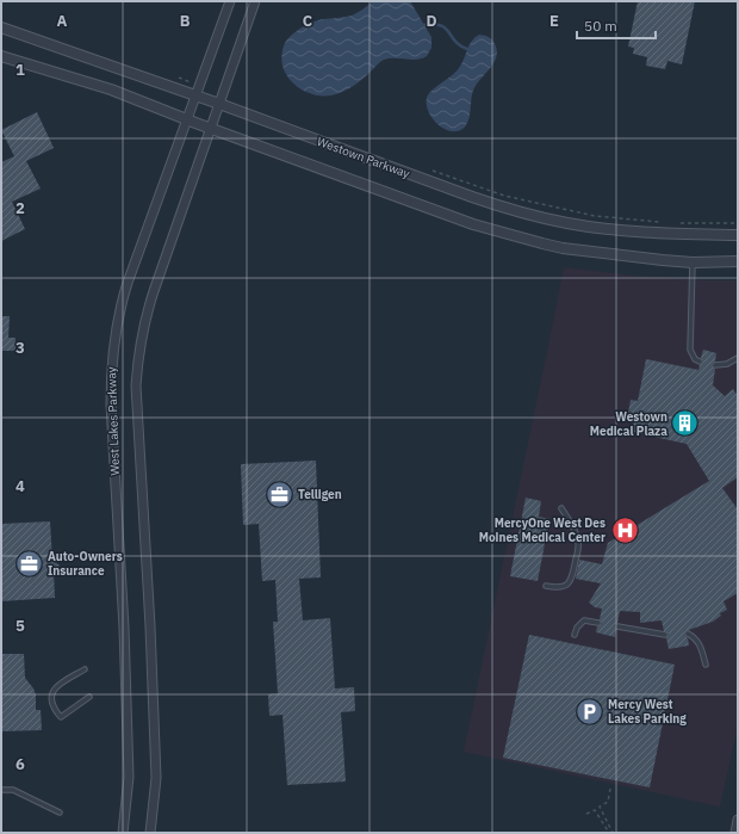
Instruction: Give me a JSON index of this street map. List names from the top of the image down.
{
  "streets": {
    "street": ["Westown Parkway", "West Lakes Parkway"]
  },
  "crossings": [
    ["Westown Parkway", "West Lakes Parkway"]
  ],
  "places": {
    "building": ["Westown Medical Plaza"],
    "office": ["Telligen", "Auto-Owners Insurance"],
    "hospital": ["MercyOne West Des Moines Medical Center"],
    "parking": ["Mercy West Lakes Parking"]
  },
  "scale_bar": "50 m",
  "grid": {
    "columns": [
      "A",
      "B",
      "C",
      "D",
      "E"
    ],
    "rows": [
      "1",
      "2",
      "3",
      "4",
      "5",
      "6"
    ]
  }
}
